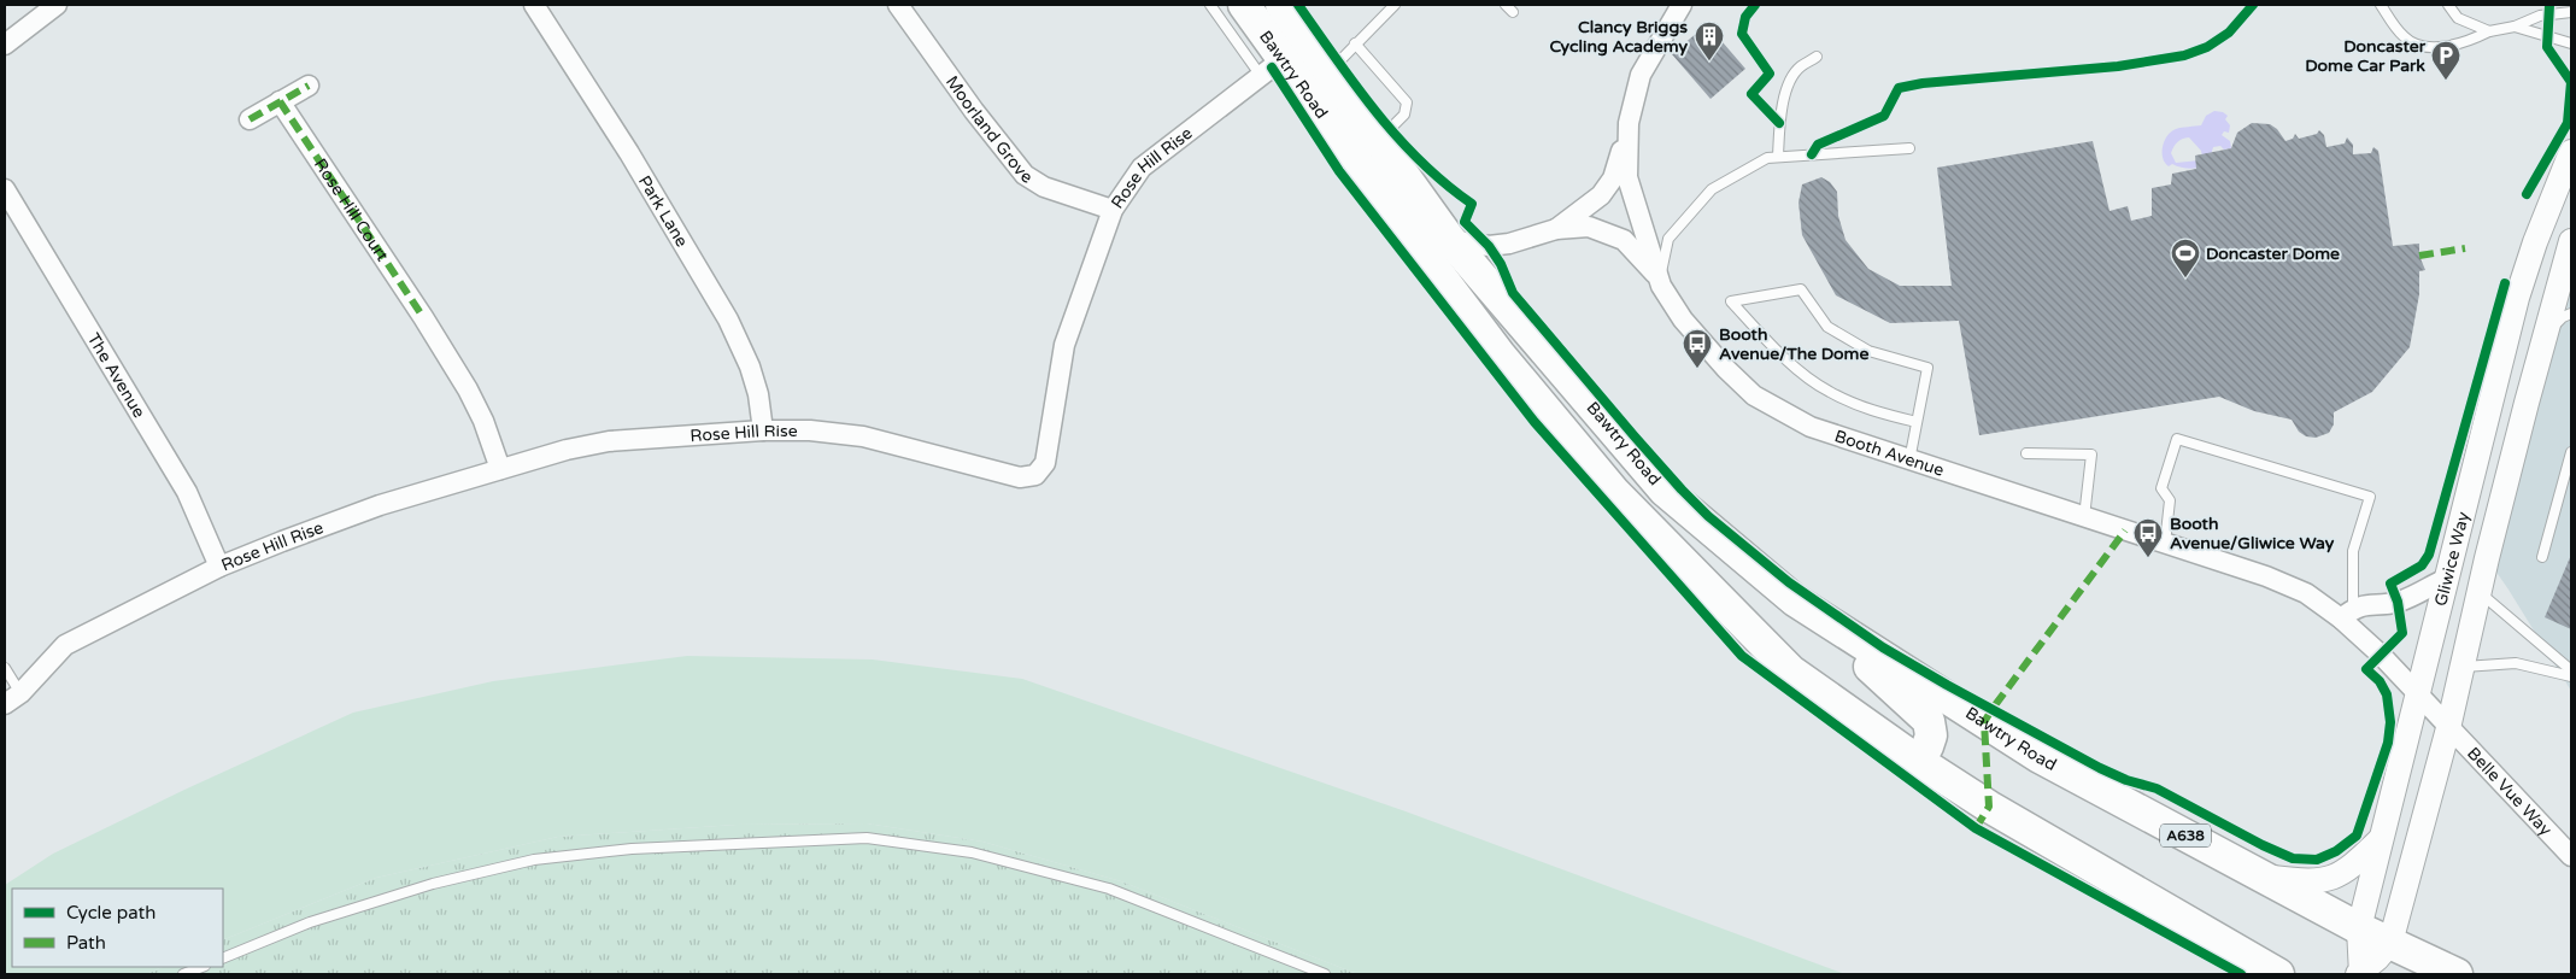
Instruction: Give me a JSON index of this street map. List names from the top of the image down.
{
  "streets": {
    "highway": ["Bawtry Road", "A638"],
    "street": [
      "Moorland Grove",
      "Rose Hill Rise",
      "Rose Hill Court",
      "Park Lane",
      "The Avenue",
      "Booth Avenue",
      "Gliwice Way",
      "Belle Vue Way"
    ]
  },
  "crossings": [
    ["Bawtry Road", "Rose Hill Rise"],
    ["Bawtry Road", "Gliwice Way"],
    ["Moorland Grove", "Rose Hill Rise"],
    ["Rose Hill Rise", "Rose Hill Court"],
    ["Rose Hill Rise", "Park Lane"],
    ["Rose Hill Rise", "The Avenue"],
    ["Booth Avenue", "Gliwice Way"],
    ["Booth Avenue", "Belle Vue Way"],
    ["Gliwice Way", "Belle Vue Way"]
  ],
  "places": {
    "building": ["Clancy Briggs Cycling Academy"],
    "parking": ["Doncaster Dome Car Park"],
    "sports": ["Doncaster Dome"],
    "bus stop": ["Booth Avenue/The Dome", "Booth Avenue/Gliwice Way"]
  },
  "legend": ["Cycle path", "Path"]
}
